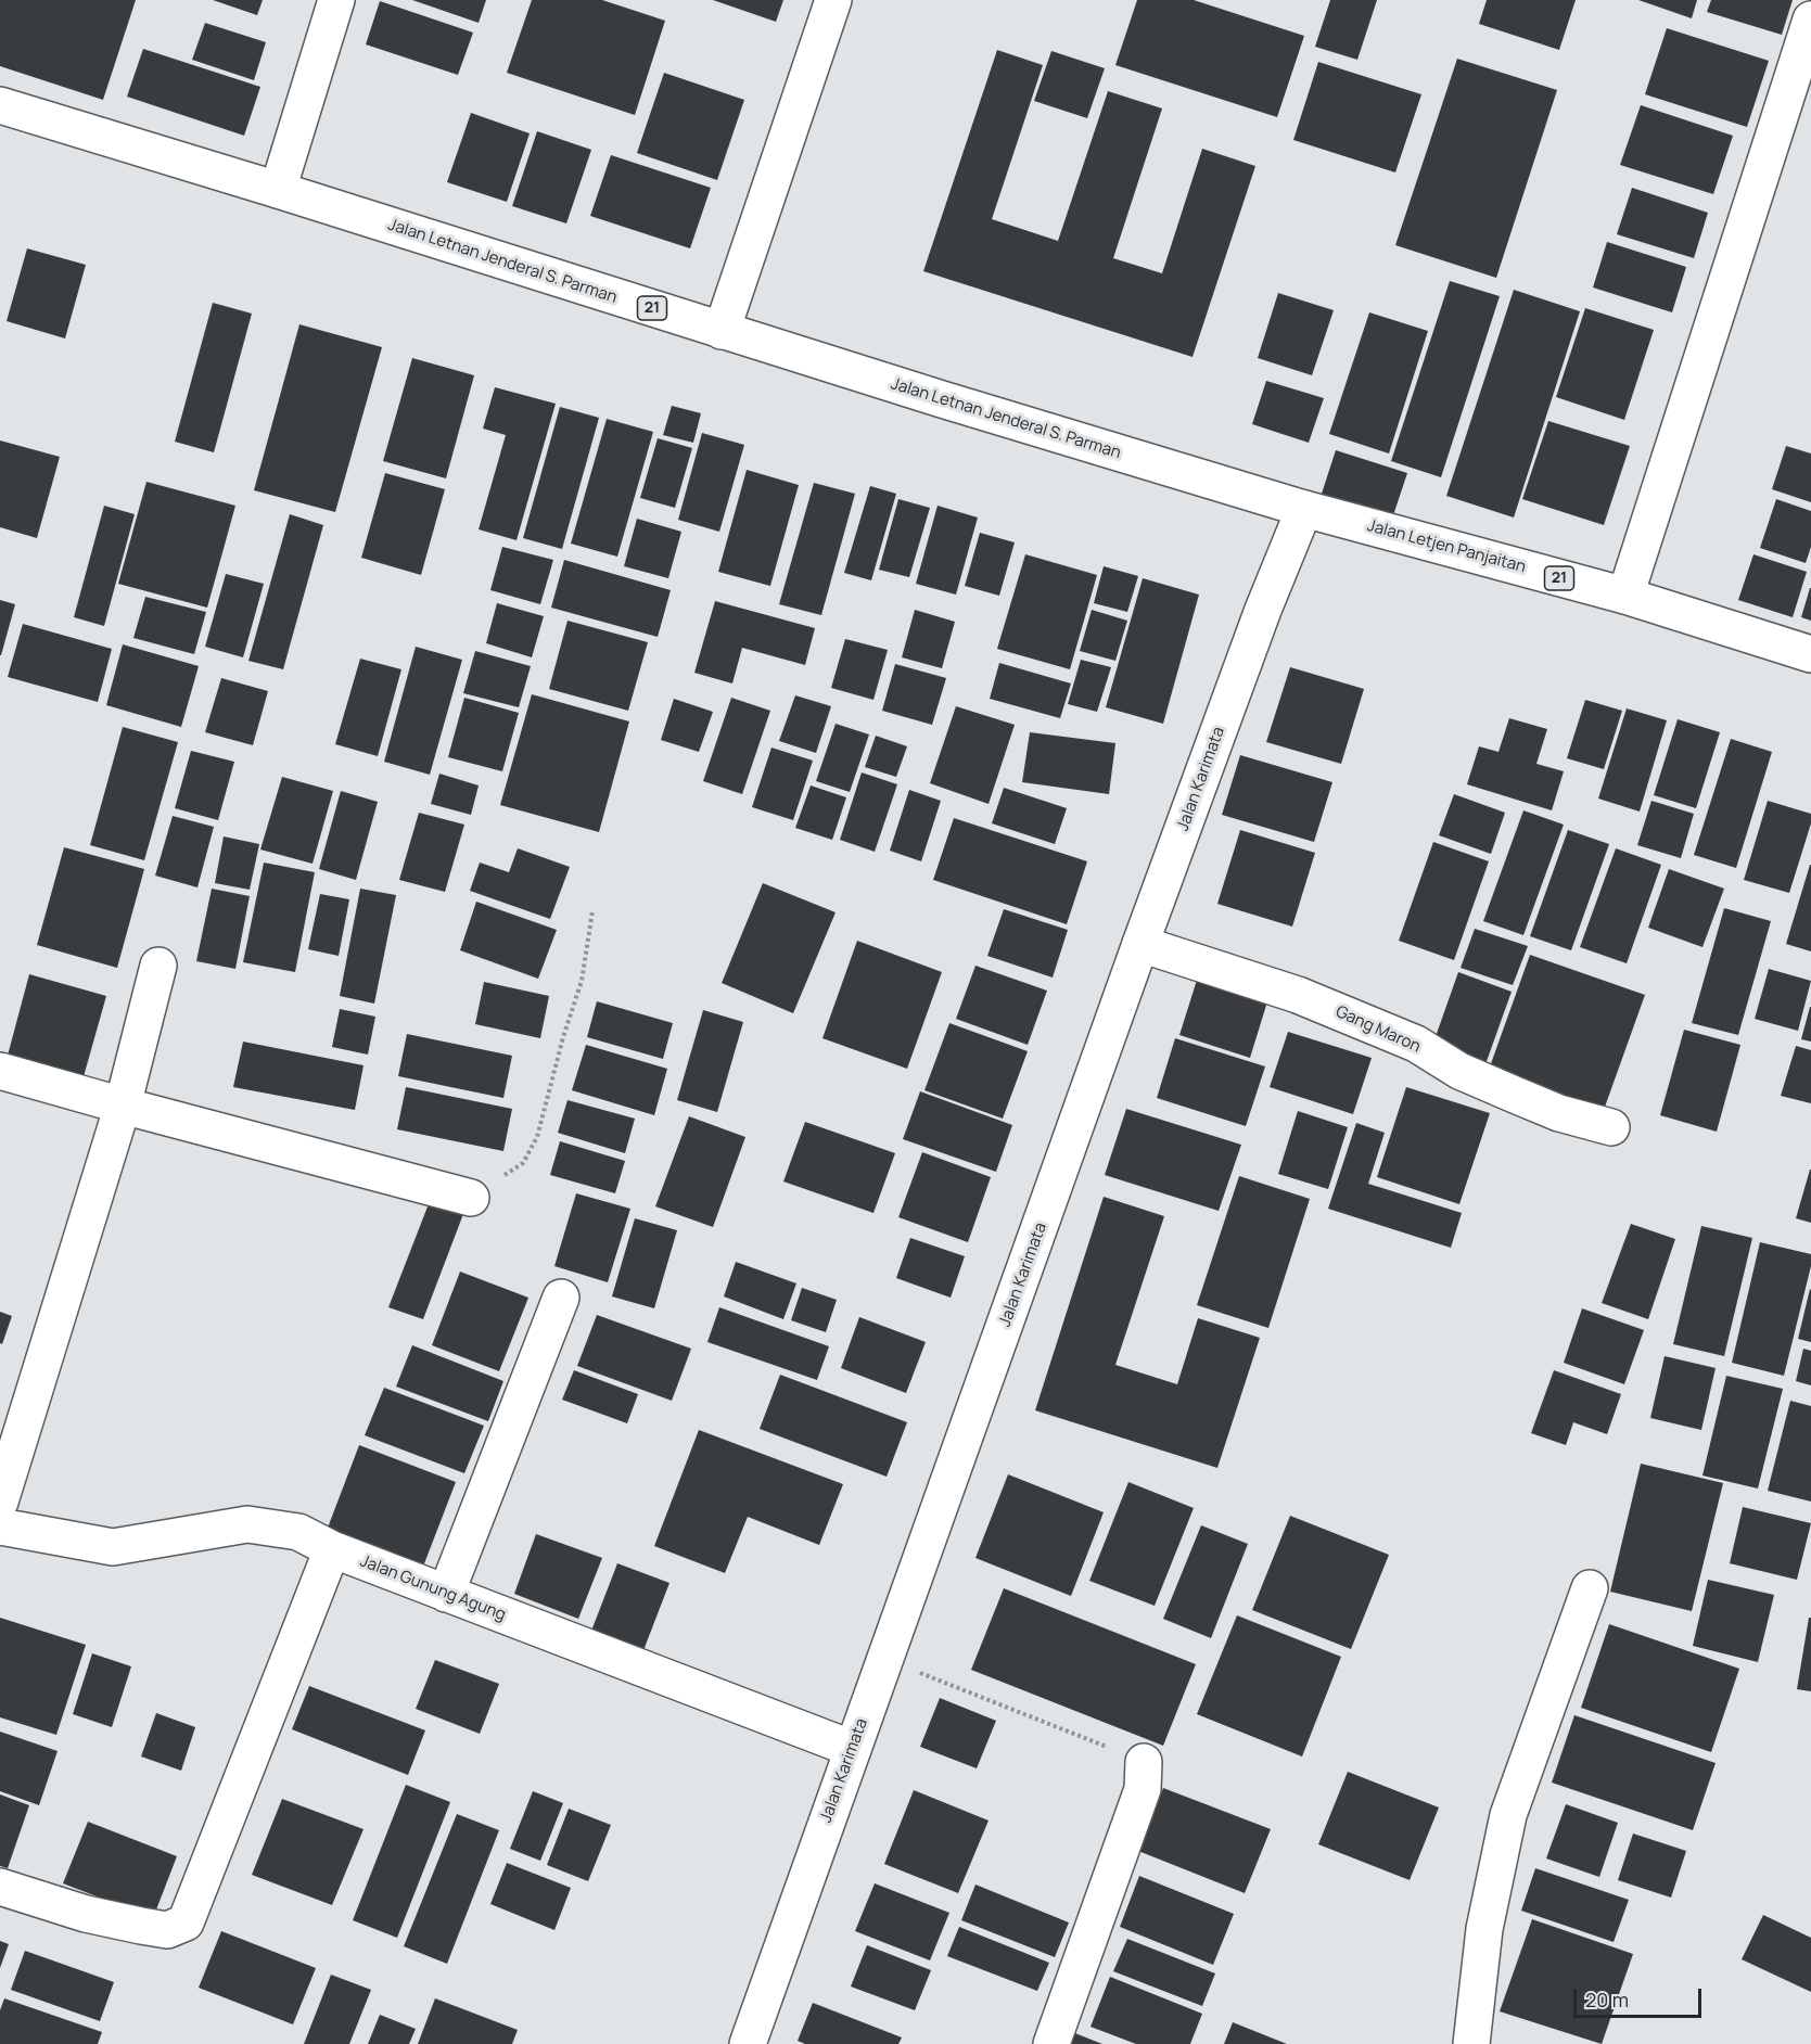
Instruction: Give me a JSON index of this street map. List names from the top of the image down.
{
  "streets": {
    "main road": [
      "Jalan Letnan Jenderal S. Parman",
      "21",
      "Jalan Letjen Panjaitan",
      "Jalan Karimata",
      "Gang Maron",
      "Jalan Gunung Agung"
    ]
  },
  "crossings": [
    ["Jalan Letnan Jenderal S. Parman", "Jalan Letjen Panjaitan"],
    ["Jalan Letnan Jenderal S. Parman", "Jalan Karimata"],
    ["Jalan Letjen Panjaitan", "Jalan Karimata"],
    ["Jalan Karimata", "Gang Maron"],
    ["Jalan Karimata", "Jalan Gunung Agung"]
  ],
  "scale_bar": "20 m"
}
